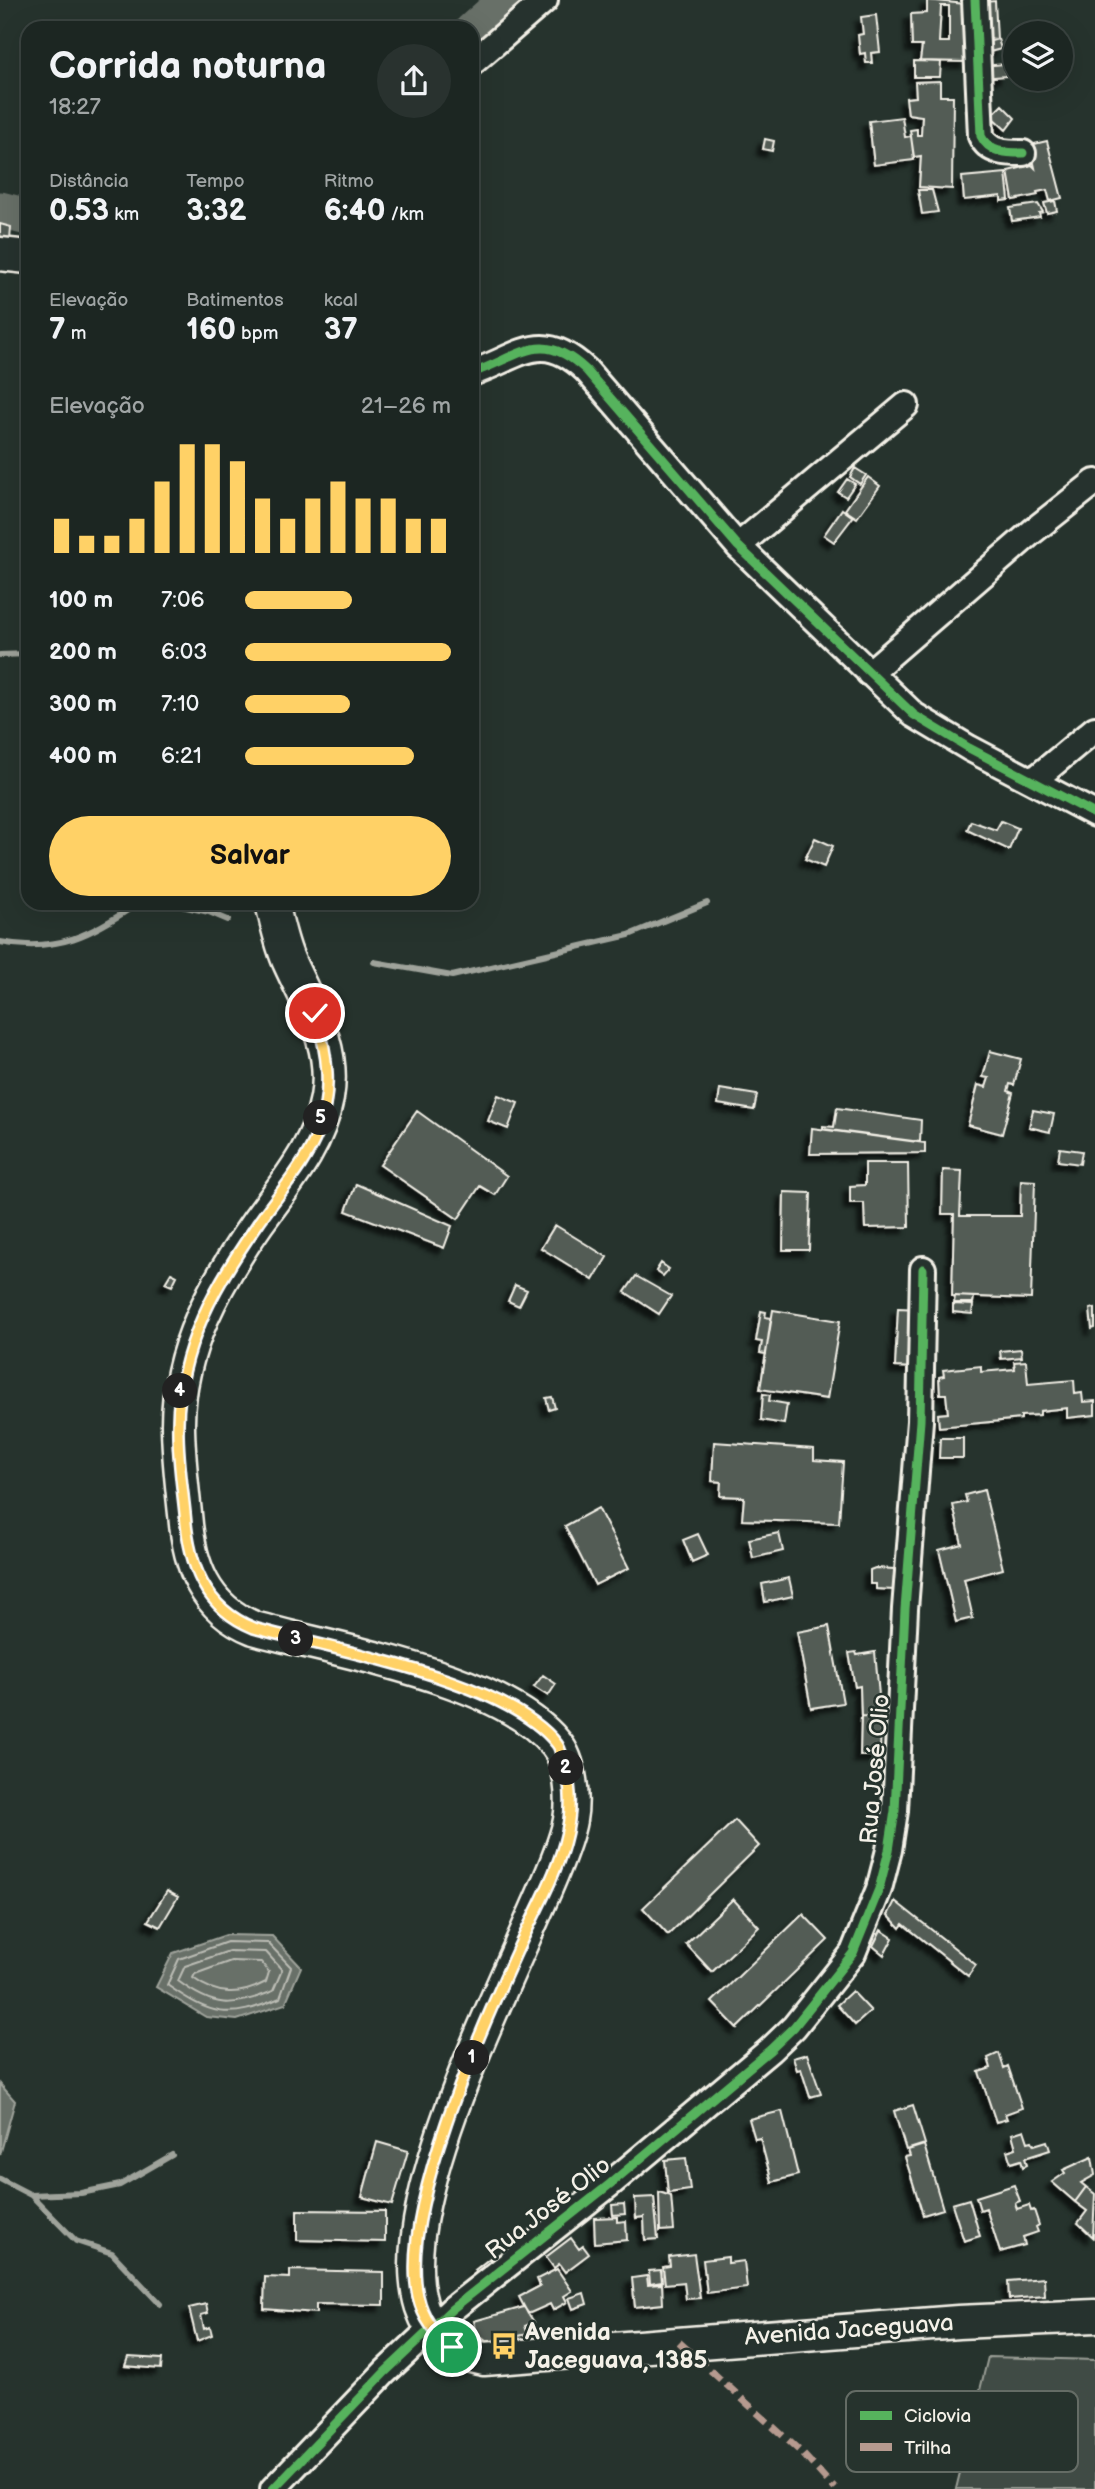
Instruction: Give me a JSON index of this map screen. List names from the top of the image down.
{
  "streets": {
    "main road": ["Avenida Jaceguava"],
    "street": ["Rua José Olio"]
  },
  "crossings": [
    ["Rua José Olio", "Avenida Jaceguava"]
  ],
  "places": {
    "bus stop": ["Avenida Jaceguava, 1385"]
  },
  "legend": ["Ciclovia", "Trilha"],
  "page": {
    "heading": ["Corrida noturna", "18:27"],
    "stats": [
      ["Distância", "0.53 km"],
      ["Tempo", "3:32"],
      ["Ritmo", "6:40 /km"],
      ["Elevação", "7 m"],
      ["Batimentos", "160 bpm"],
      ["kcal", "37"]
    ],
    "chart": ["Elevação", "21–26 m"],
    "list": [
      {
        "name": "100 m",
        "note": "7:06"
      },
      {
        "name": "200 m",
        "note": "6:03"
      },
      {
        "name": "300 m",
        "note": "7:10"
      },
      {
        "name": "400 m",
        "note": "6:21"
      }
    ],
    "buttons": "Salvar",
    "pins": [
      "5",
      "4",
      "3",
      "2",
      "1"
    ]
  }
}
